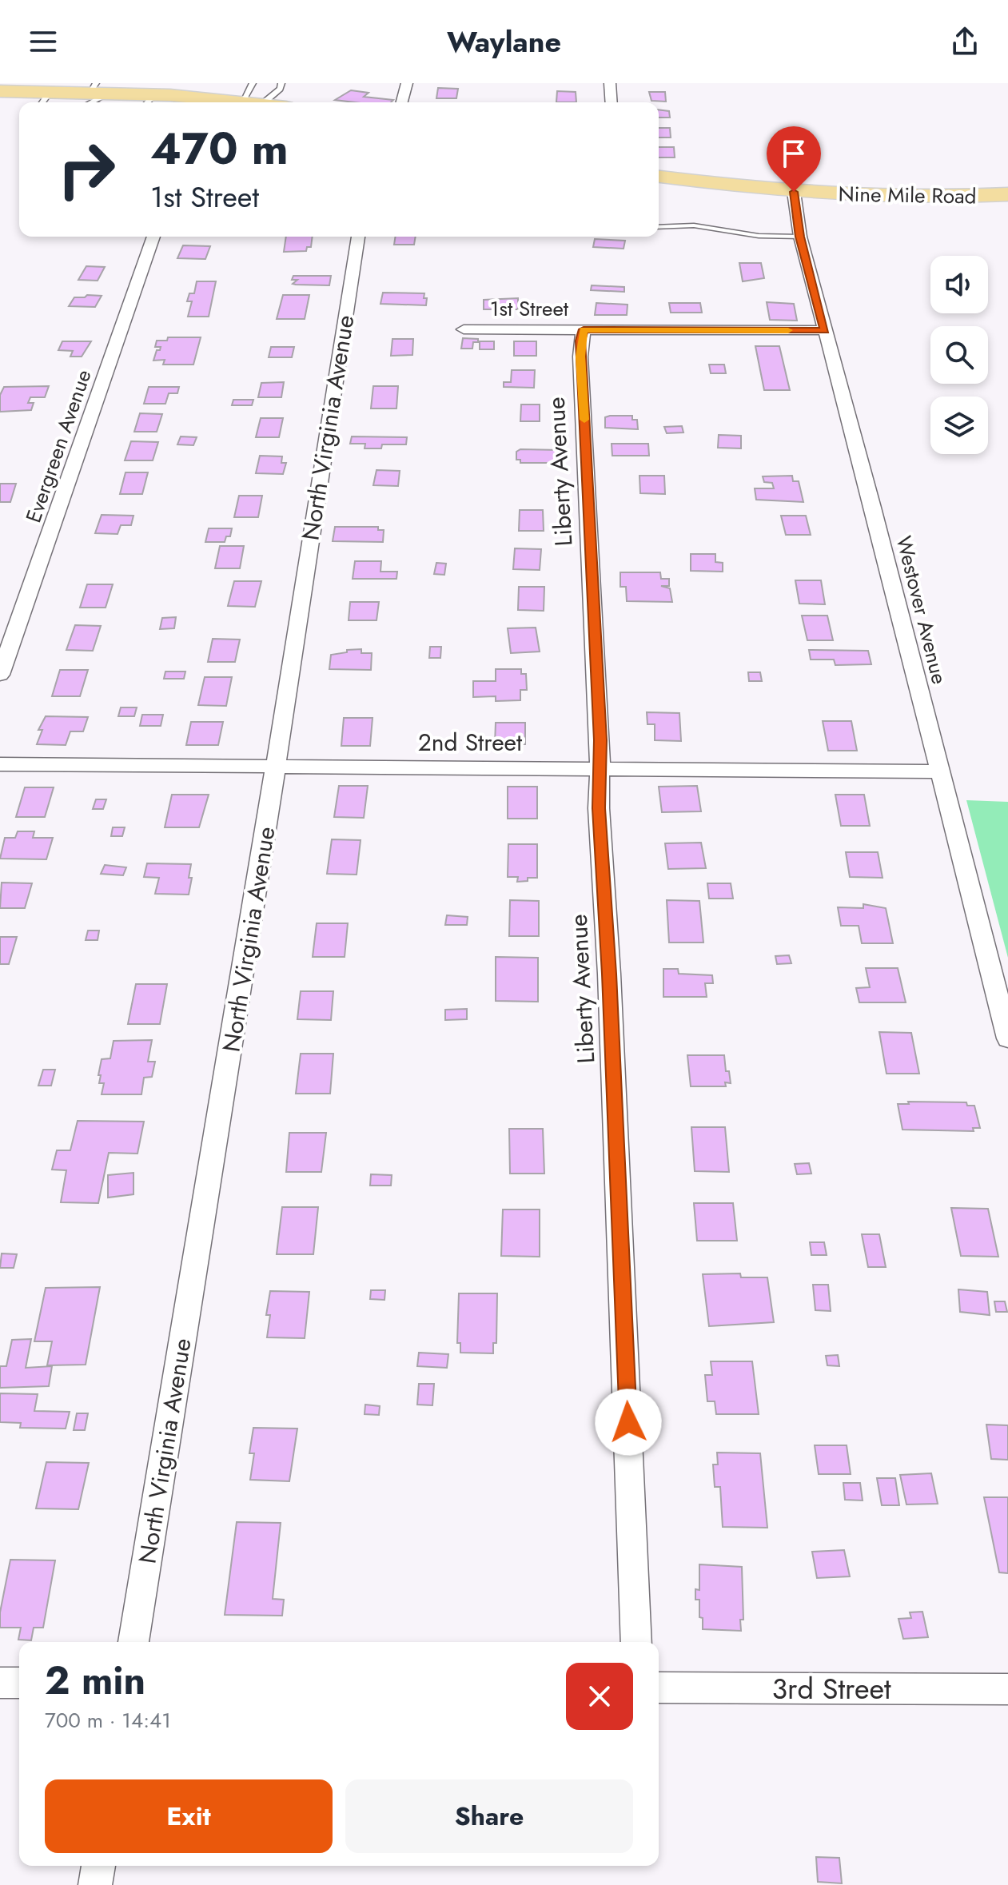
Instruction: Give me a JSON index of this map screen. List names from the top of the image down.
{
  "streets": {
    "main road": ["Nine Mile Road"],
    "street": [
      "1st Street",
      "North Virginia Avenue",
      "Evergreen Avenue",
      "Liberty Avenue",
      "Westover Avenue",
      "2nd Street",
      "3rd Street"
    ]
  },
  "crossings": [
    ["Nine Mile Road", "Westover Avenue"],
    ["1st Street", "Liberty Avenue"],
    ["1st Street", "Westover Avenue"],
    ["North Virginia Avenue", "2nd Street"],
    ["Liberty Avenue", "2nd Street"],
    ["Westover Avenue", "2nd Street"]
  ],
  "page": {
    "header": "Waylane",
    "turn": ["470 m", "1st Street"],
    "heading": ["2 min", "700 m · 14:41"],
    "buttons": ["Exit", "Share"]
  }
}
